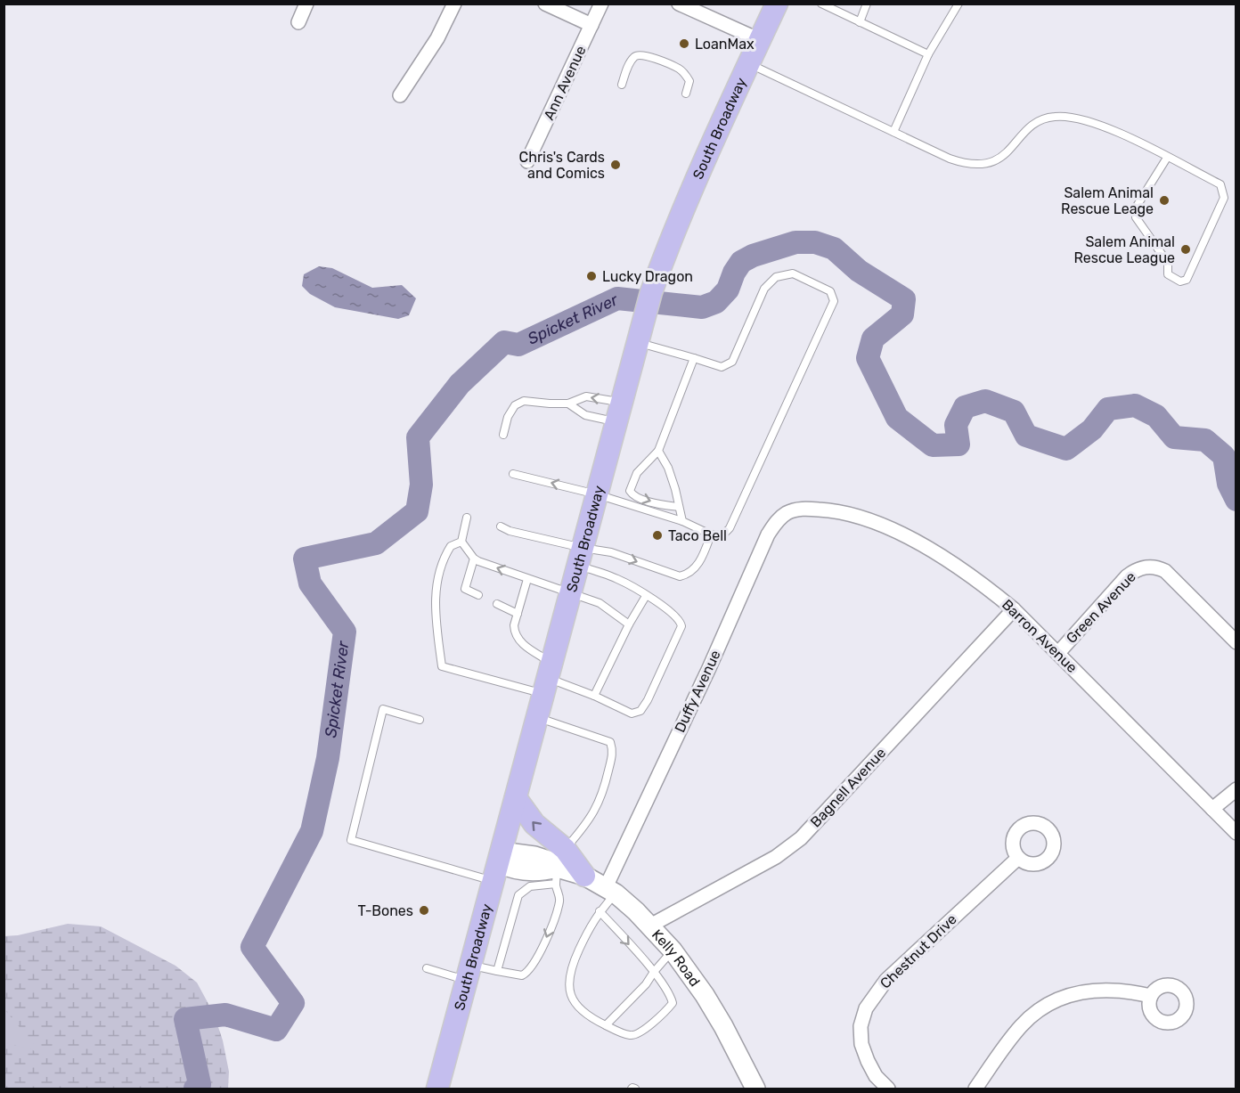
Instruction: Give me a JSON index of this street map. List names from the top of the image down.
{
  "streets": {
    "main road": ["South Broadway"],
    "street": [
      "Ann Avenue",
      "Green Avenue",
      "Barron Avenue",
      "Duffy Avenue",
      "Bagnell Avenue",
      "Chestnut Drive",
      "Kelly Road"
    ]
  },
  "crossings": [
    ["Green Avenue", "Barron Avenue"],
    ["Barron Avenue", "Duffy Avenue"],
    ["Barron Avenue", "Bagnell Avenue"],
    ["Duffy Avenue", "Kelly Road"],
    ["Bagnell Avenue", "Kelly Road"]
  ],
  "water": ["Spicket River"],
  "places": [
    "LoanMax",
    "Chris's Cards and Comics",
    "Salem Animal Rescue Leage",
    "Salem Animal Rescue League",
    "Lucky Dragon",
    "Taco Bell",
    "T-Bones"
  ]
}
